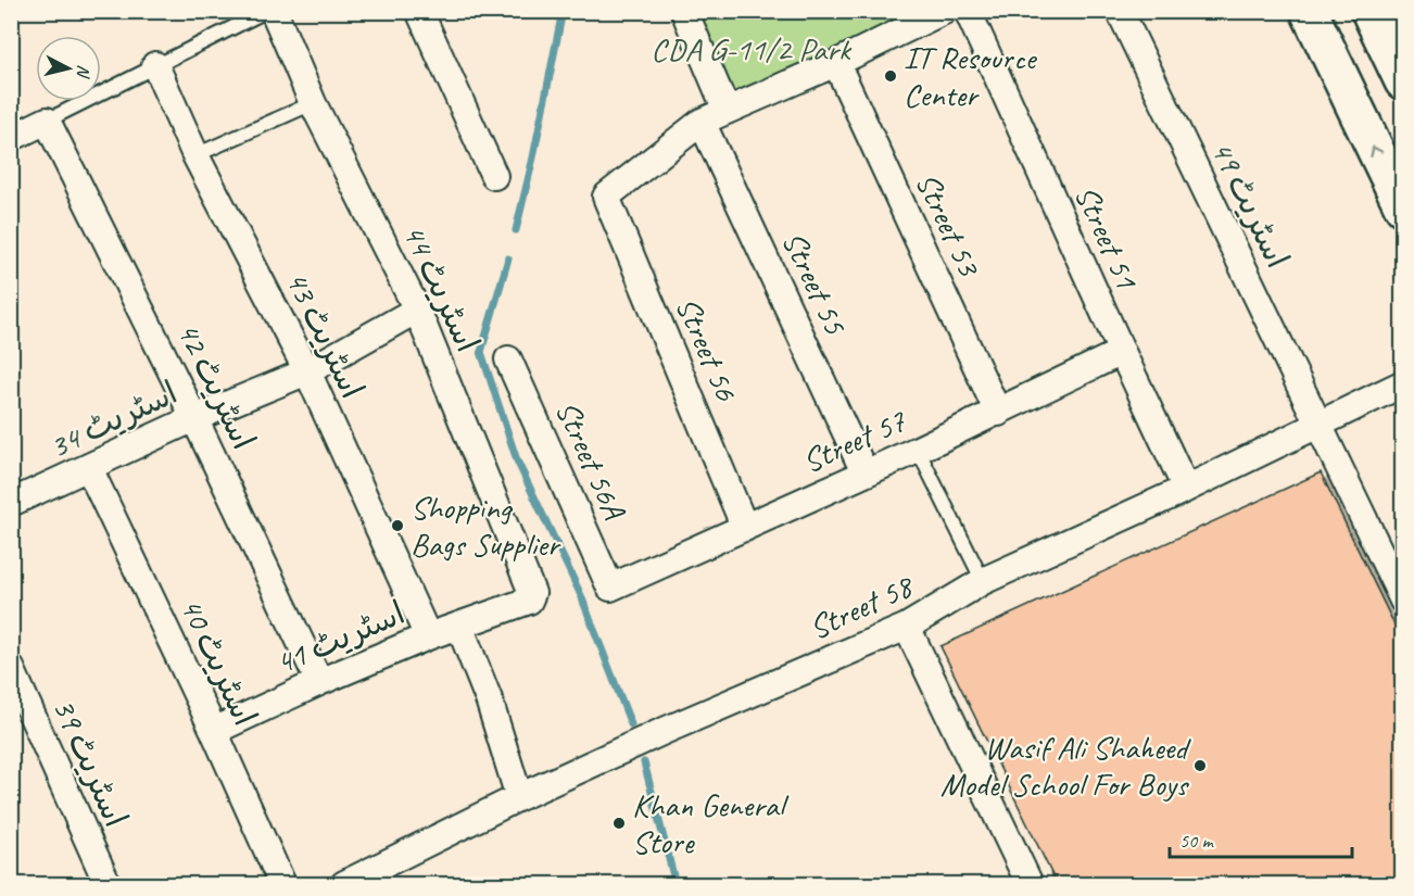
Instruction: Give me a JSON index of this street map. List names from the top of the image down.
{
  "streets": {
    "street": [
      "اسٹریٹ 49",
      "Street 53",
      "Street 51",
      "Street 55",
      "اسٹریٹ 44",
      "اسٹریٹ 43",
      "Street 56",
      "اسٹریٹ 42",
      "اسٹریٹ 34",
      "Street 57",
      "Street 56A",
      "Street 58",
      "اسٹریٹ 41",
      "اسٹریٹ 40",
      "اسٹریٹ 39"
    ]
  },
  "crossings": [
    ["اسٹریٹ 49", "Street 58"],
    ["Street 53", "Street 57"],
    ["Street 51", "Street 57"],
    ["Street 51", "Street 58"],
    ["Street 55", "Street 56"],
    ["Street 55", "Street 57"],
    ["اسٹریٹ 44", "اسٹریٹ 34"],
    ["اسٹریٹ 44", "اسٹریٹ 41"],
    ["اسٹریٹ 43", "اسٹریٹ 34"],
    ["اسٹریٹ 43", "اسٹریٹ 41"],
    ["Street 56", "Street 57"],
    ["اسٹریٹ 42", "اسٹریٹ 34"],
    ["اسٹریٹ 42", "اسٹریٹ 41"],
    ["اسٹریٹ 34", "اسٹریٹ 40"],
    ["Street 57", "Street 56A"],
    ["اسٹریٹ 41", "اسٹریٹ 40"]
  ],
  "parks": ["CDA G-11/2 Park"],
  "places": [
    "IT Resource Center",
    "Shopping Bags Supplier",
    "Wasif Ali Shaheed Model School For Boys",
    "Khan General Store"
  ],
  "scale_bar": "50 m",
  "north": "right"
}
